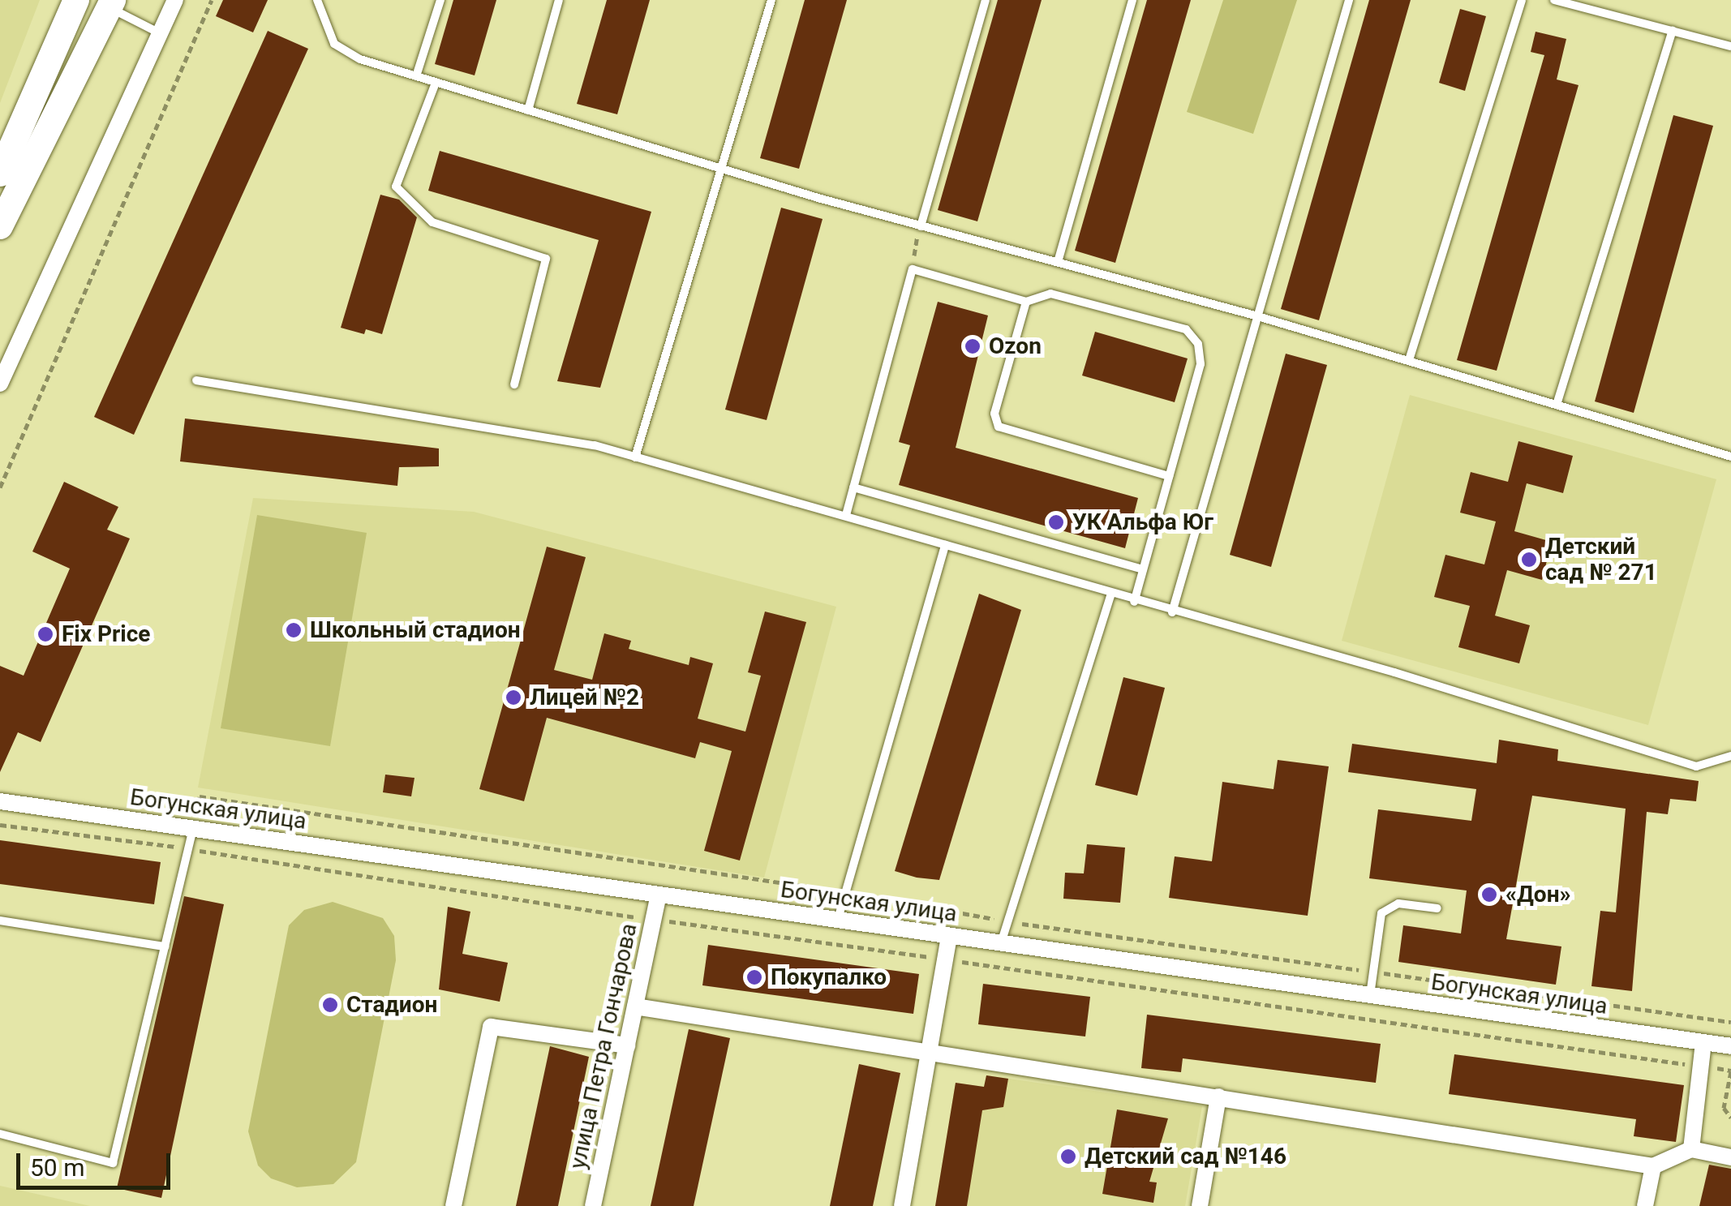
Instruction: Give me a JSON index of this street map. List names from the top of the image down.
{
  "streets": {
    "street": ["Богунская улица", "улица Петра Гончарова"]
  },
  "crossings": [
    ["Богунская улица", "улица Петра Гончарова"]
  ],
  "places": [
    "Ozon",
    "УК Альфа Юг",
    "Детский сад № 271",
    "Школьный стадион",
    "Fix Price",
    "Лицей №2",
    "«Дон»",
    "Покупалко",
    "Стадион",
    "Детский сад №146"
  ],
  "scale_bar": "50 m"
}
